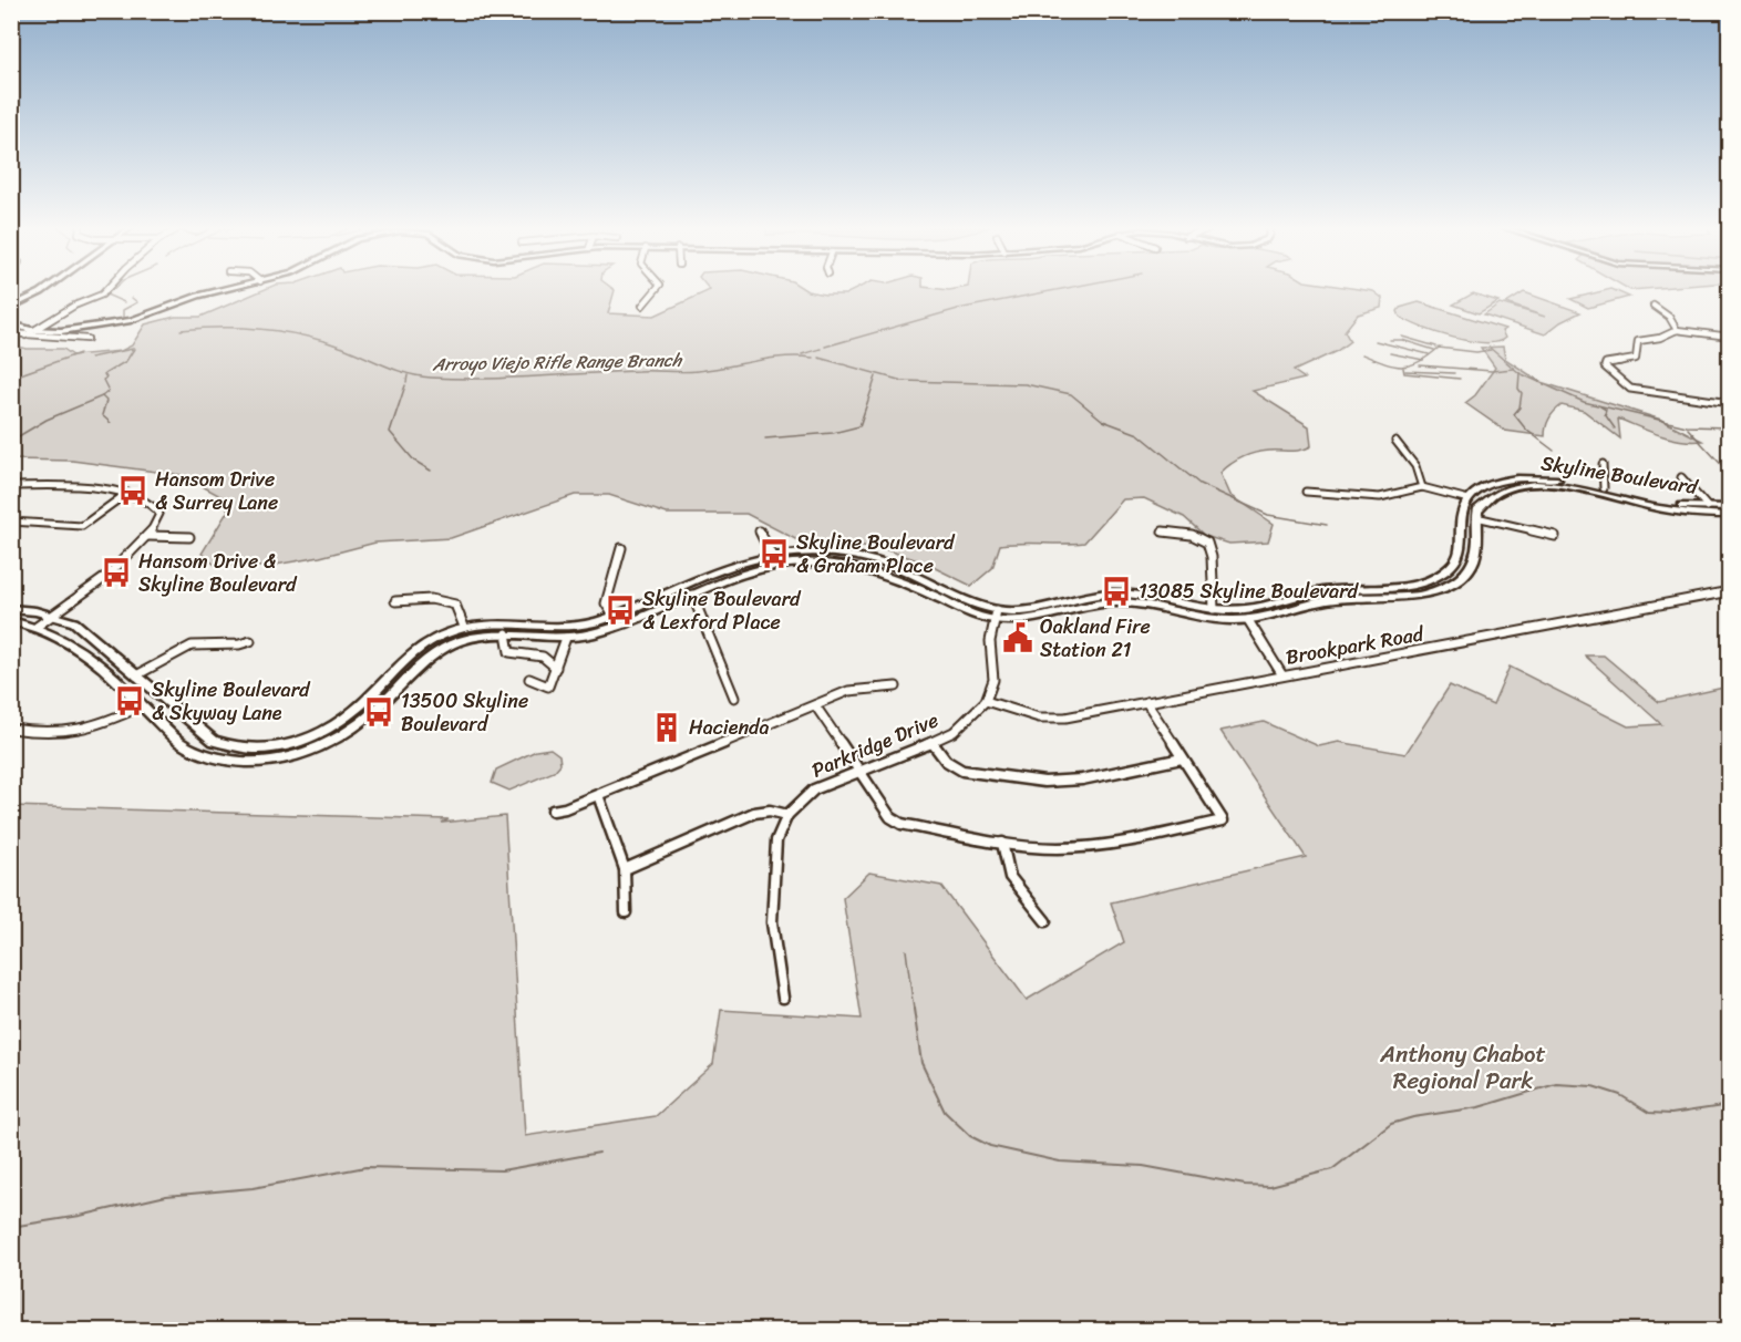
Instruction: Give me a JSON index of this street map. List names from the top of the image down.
{
  "streets": {
    "main road": ["Skyline Boulevard"],
    "street": ["Brookpark Road", "Parkridge Drive"]
  },
  "crossings": [
    ["Brookpark Road", "Parkridge Drive"]
  ],
  "water": ["Arroyo Viejo Rifle Range Branch"],
  "parks": ["Anthony Chabot Regional Park"],
  "places": {
    "bus stop": [
      "Hansom Drive & Surrey Lane",
      "Skyline Boulevard & Graham Place",
      "Hansom Drive & Skyline Boulevard",
      "13085 Skyline Boulevard",
      "Skyline Boulevard & Lexford Place",
      "Skyline Boulevard & Skyway Lane",
      "13500 Skyline Boulevard"
    ],
    "public building": ["Oakland Fire Station 21"],
    "building": ["Hacienda"]
  }
}
